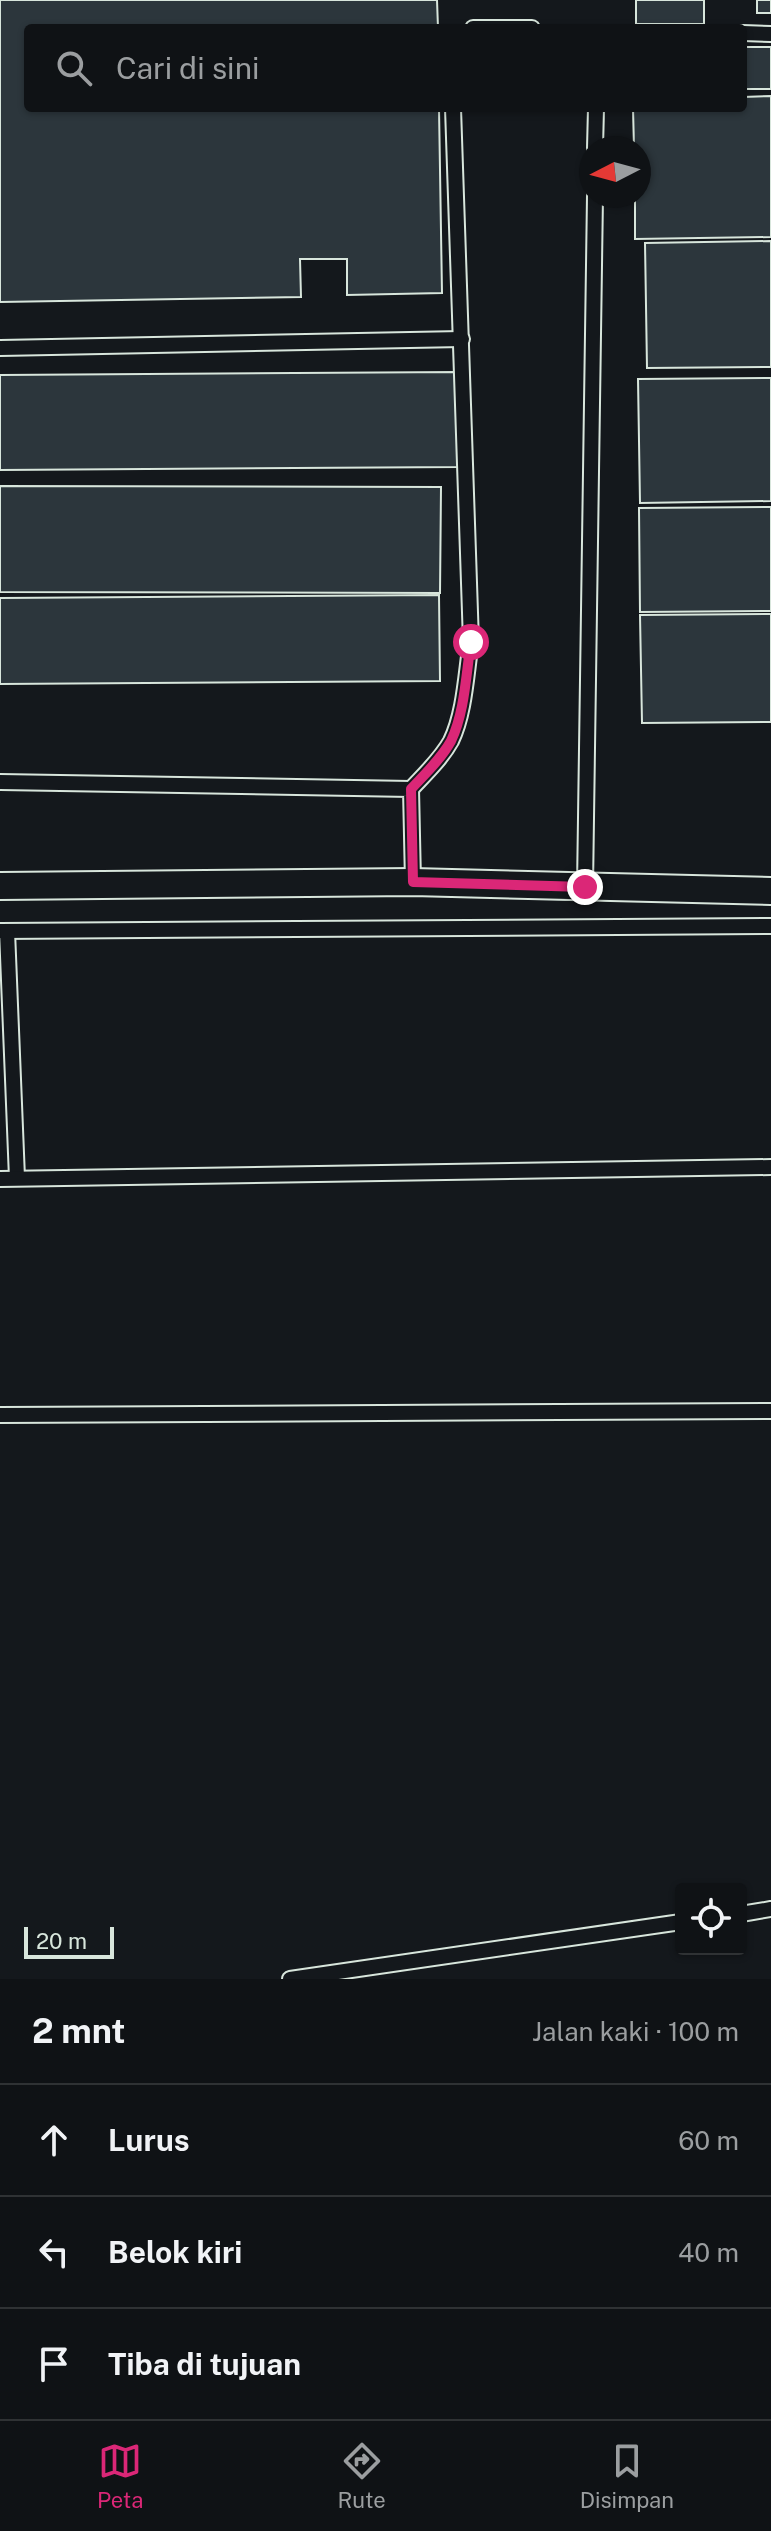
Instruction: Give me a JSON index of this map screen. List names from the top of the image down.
{
  "scale_bar": "20 m",
  "north": "left",
  "page": {
    "search": "Cari di sini",
    "scale": "20 m",
    "heading": ["2 mnt", "Jalan kaki · 100 m"],
    "list": [
      ["Lurus", "60 m"],
      ["Belok kiri", "40 m"],
      "Tiba di tujuan"
    ],
    "nav": ["Peta", "Rute", "Disimpan"]
  }
}
